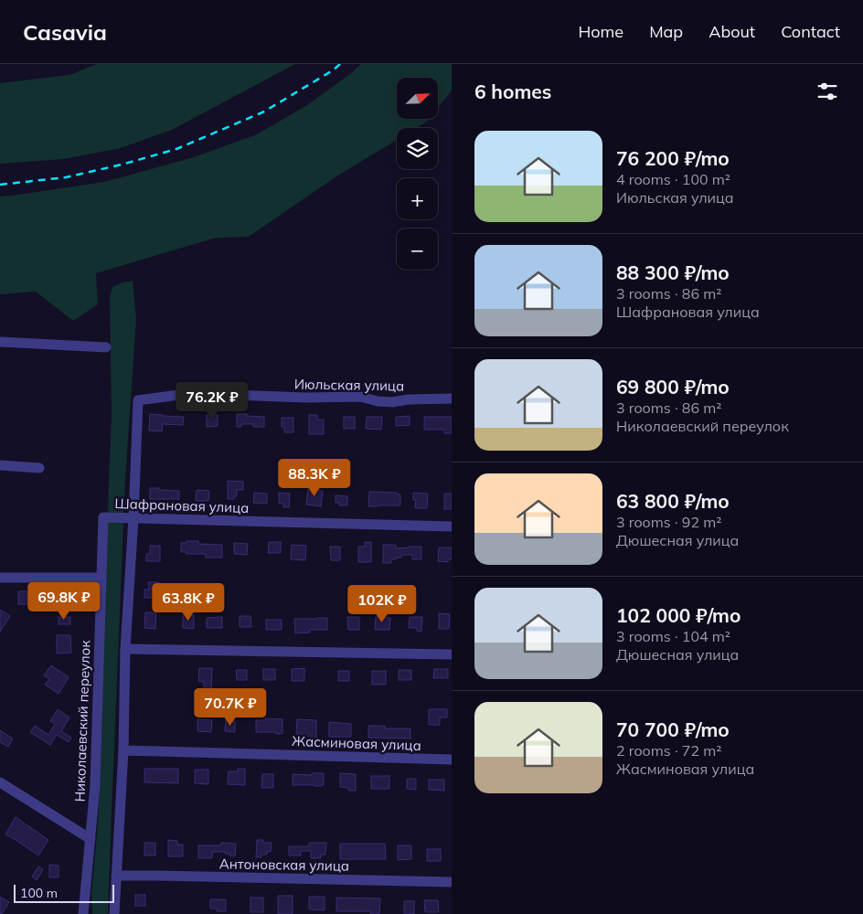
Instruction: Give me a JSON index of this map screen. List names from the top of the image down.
{
  "streets": {
    "street": [
      "Июльская улица",
      "Шафрановая улица",
      "Николаевский переулок",
      "Жасминовая улица",
      "Антоновская улица"
    ]
  },
  "crossings": [
    ["Июльская улица", "Шафрановая улица"],
    ["Шафрановая улица", "Николаевский переулок"]
  ],
  "scale_bar": "100 m",
  "north": "top right",
  "page": {
    "header": "Casavia",
    "nav": [
      "Home",
      "Map",
      "About",
      "Contact"
    ],
    "heading": "6 homes",
    "map_buttons": ["+", "−"],
    "list": [
      {
        "name": "76 200 ₽/mo",
        "note": "4 rooms · 100 m² · Июльская улица"
      },
      {
        "name": "88 300 ₽/mo",
        "note": "3 rooms · 86 m² · Шафрановая улица"
      },
      {
        "name": "69 800 ₽/mo",
        "note": "3 rooms · 86 m² · Николаевский переулок"
      },
      {
        "name": "63 800 ₽/mo",
        "note": "3 rooms · 92 m² · Дюшесная улица"
      },
      {
        "name": "102 000 ₽/mo",
        "note": "3 rooms · 104 m² · Дюшесная улица"
      },
      {
        "name": "70 700 ₽/mo",
        "note": "2 rooms · 72 m² · Жасминовая улица"
      }
    ],
    "price": [
      "76.2K ₽",
      "88.3K ₽",
      "69.8K ₽",
      "63.8K ₽",
      "102K ₽",
      "70.7K ₽"
    ],
    "scale": "100 m"
  }
}
